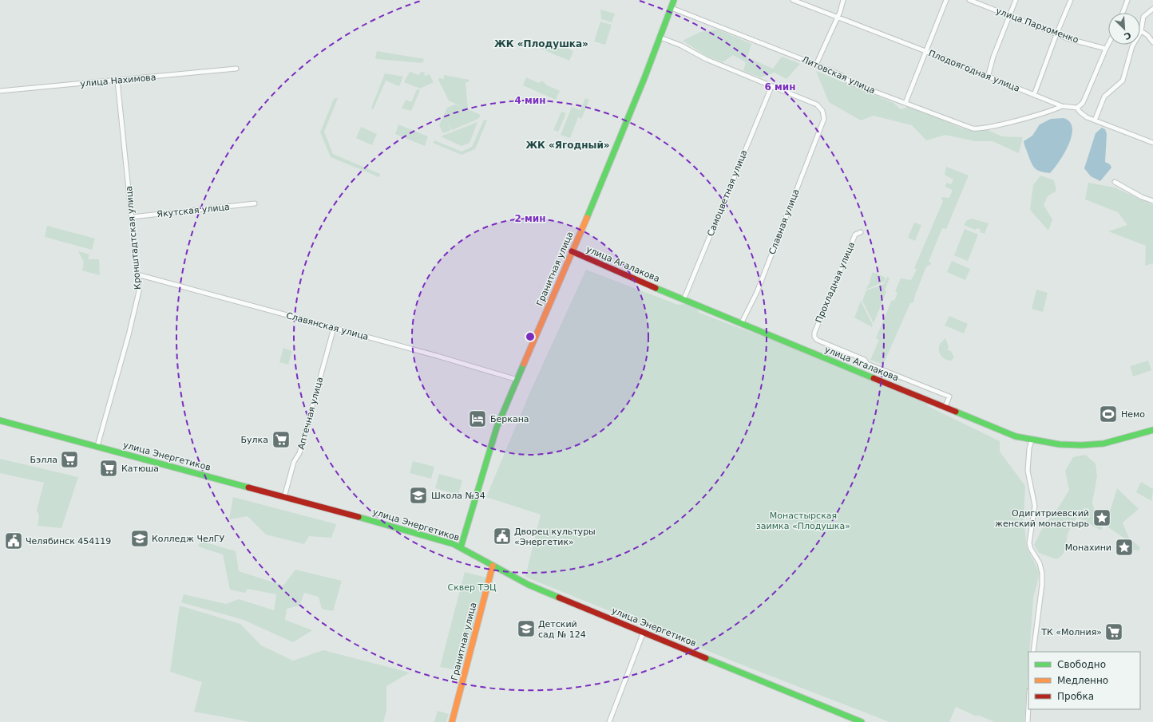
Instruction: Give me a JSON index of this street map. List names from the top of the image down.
{
  "streets": {
    "street": [
      "улица Пархоменко",
      "Плодоягодная улица",
      "Литовская улица",
      "улица Нахимова",
      "Самоцветная улица",
      "Якутская улица",
      "Славная улица",
      "Кронштадтская улица",
      "улица Агалакова",
      "Гранитная улица",
      "Прохладная улица",
      "Славянская улица",
      "Аптечная улица",
      "улица Энергетиков"
    ]
  },
  "crossings": [
    ["Плодоягодная улица", "Литовская улица"],
    ["Литовская улица", "Гранитная улица"],
    ["улица Нахимова", "Кронштадтская улица"],
    ["Самоцветная улица", "Славная улица"],
    ["Самоцветная улица", "улица Агалакова"],
    ["Якутская улица", "Кронштадтская улица"],
    ["Славная улица", "улица Агалакова"],
    ["Кронштадтская улица", "Славянская улица"],
    ["Кронштадтская улица", "улица Энергетиков"],
    ["улица Агалакова", "Гранитная улица"],
    ["улица Агалакова", "Прохладная улица"],
    ["Гранитная улица", "Славянская улица"],
    ["Гранитная улица", "улица Энергетиков"],
    ["Славянская улица", "Аптечная улица"],
    ["Аптечная улица", "улица Энергетиков"]
  ],
  "districts": ["ЖК «Плодушка»", "ЖК «Ягодный»"],
  "parks": ["Монастырская заимка «Плодушка»", "Сквер ТЭЦ"],
  "places": {
    "sports": ["Немо"],
    "hotel": ["Беркана"],
    "supermarket": [
      "Булка",
      "Бэлла",
      "Катюша",
      "ТК «Молния»"
    ],
    "school or university": ["Школа №34", "Колледж ЧелГУ", "Детский сад № 124"],
    "place": ["Одигитриевский женский монастырь", "Монахини"],
    "public building": ["Дворец культуры «Энергетик»", "Челябинск 454119"]
  },
  "legend": ["Свободно", "Медленно", "Пробка"],
  "north": "bottom right",
  "rings": ["6 мин", "4 мин", "2 мин"]
}
